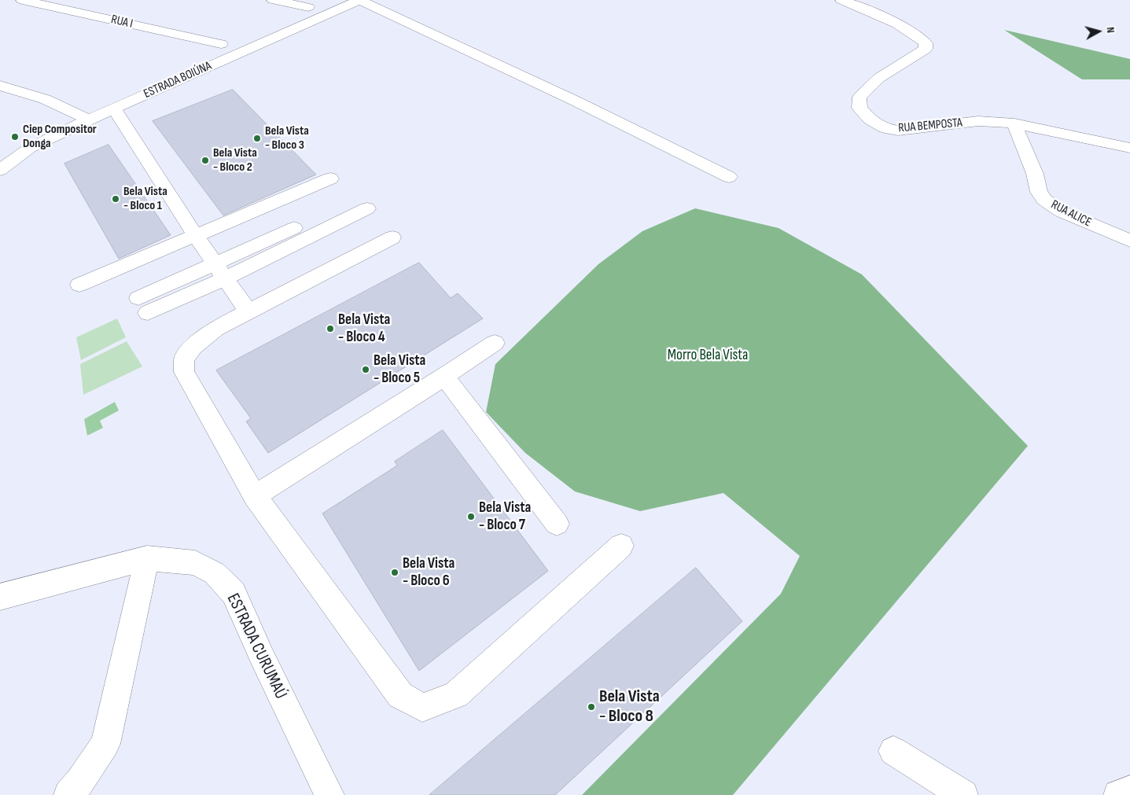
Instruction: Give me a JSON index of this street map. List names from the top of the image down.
{
  "streets": {
    "street": [
      "RUA I",
      "ESTRADA BOIÚNA",
      "RUA BEMPOSTA",
      "RUA ALICE",
      "ESTRADA CURUMAÚ"
    ]
  },
  "crossings": [
    ["RUA BEMPOSTA", "RUA ALICE"]
  ],
  "parks": ["Morro Bela Vista"],
  "places": [
    "Ciep Compositor Donga",
    "Bela Vista - Bloco 3",
    "Bela Vista - Bloco 2",
    "Bela Vista - Bloco 1",
    "Bela Vista - Bloco 4",
    "Bela Vista - Bloco 5",
    "Bela Vista - Bloco 7",
    "Bela Vista - Bloco 6",
    "Bela Vista - Bloco 8"
  ],
  "north": "right"
}
